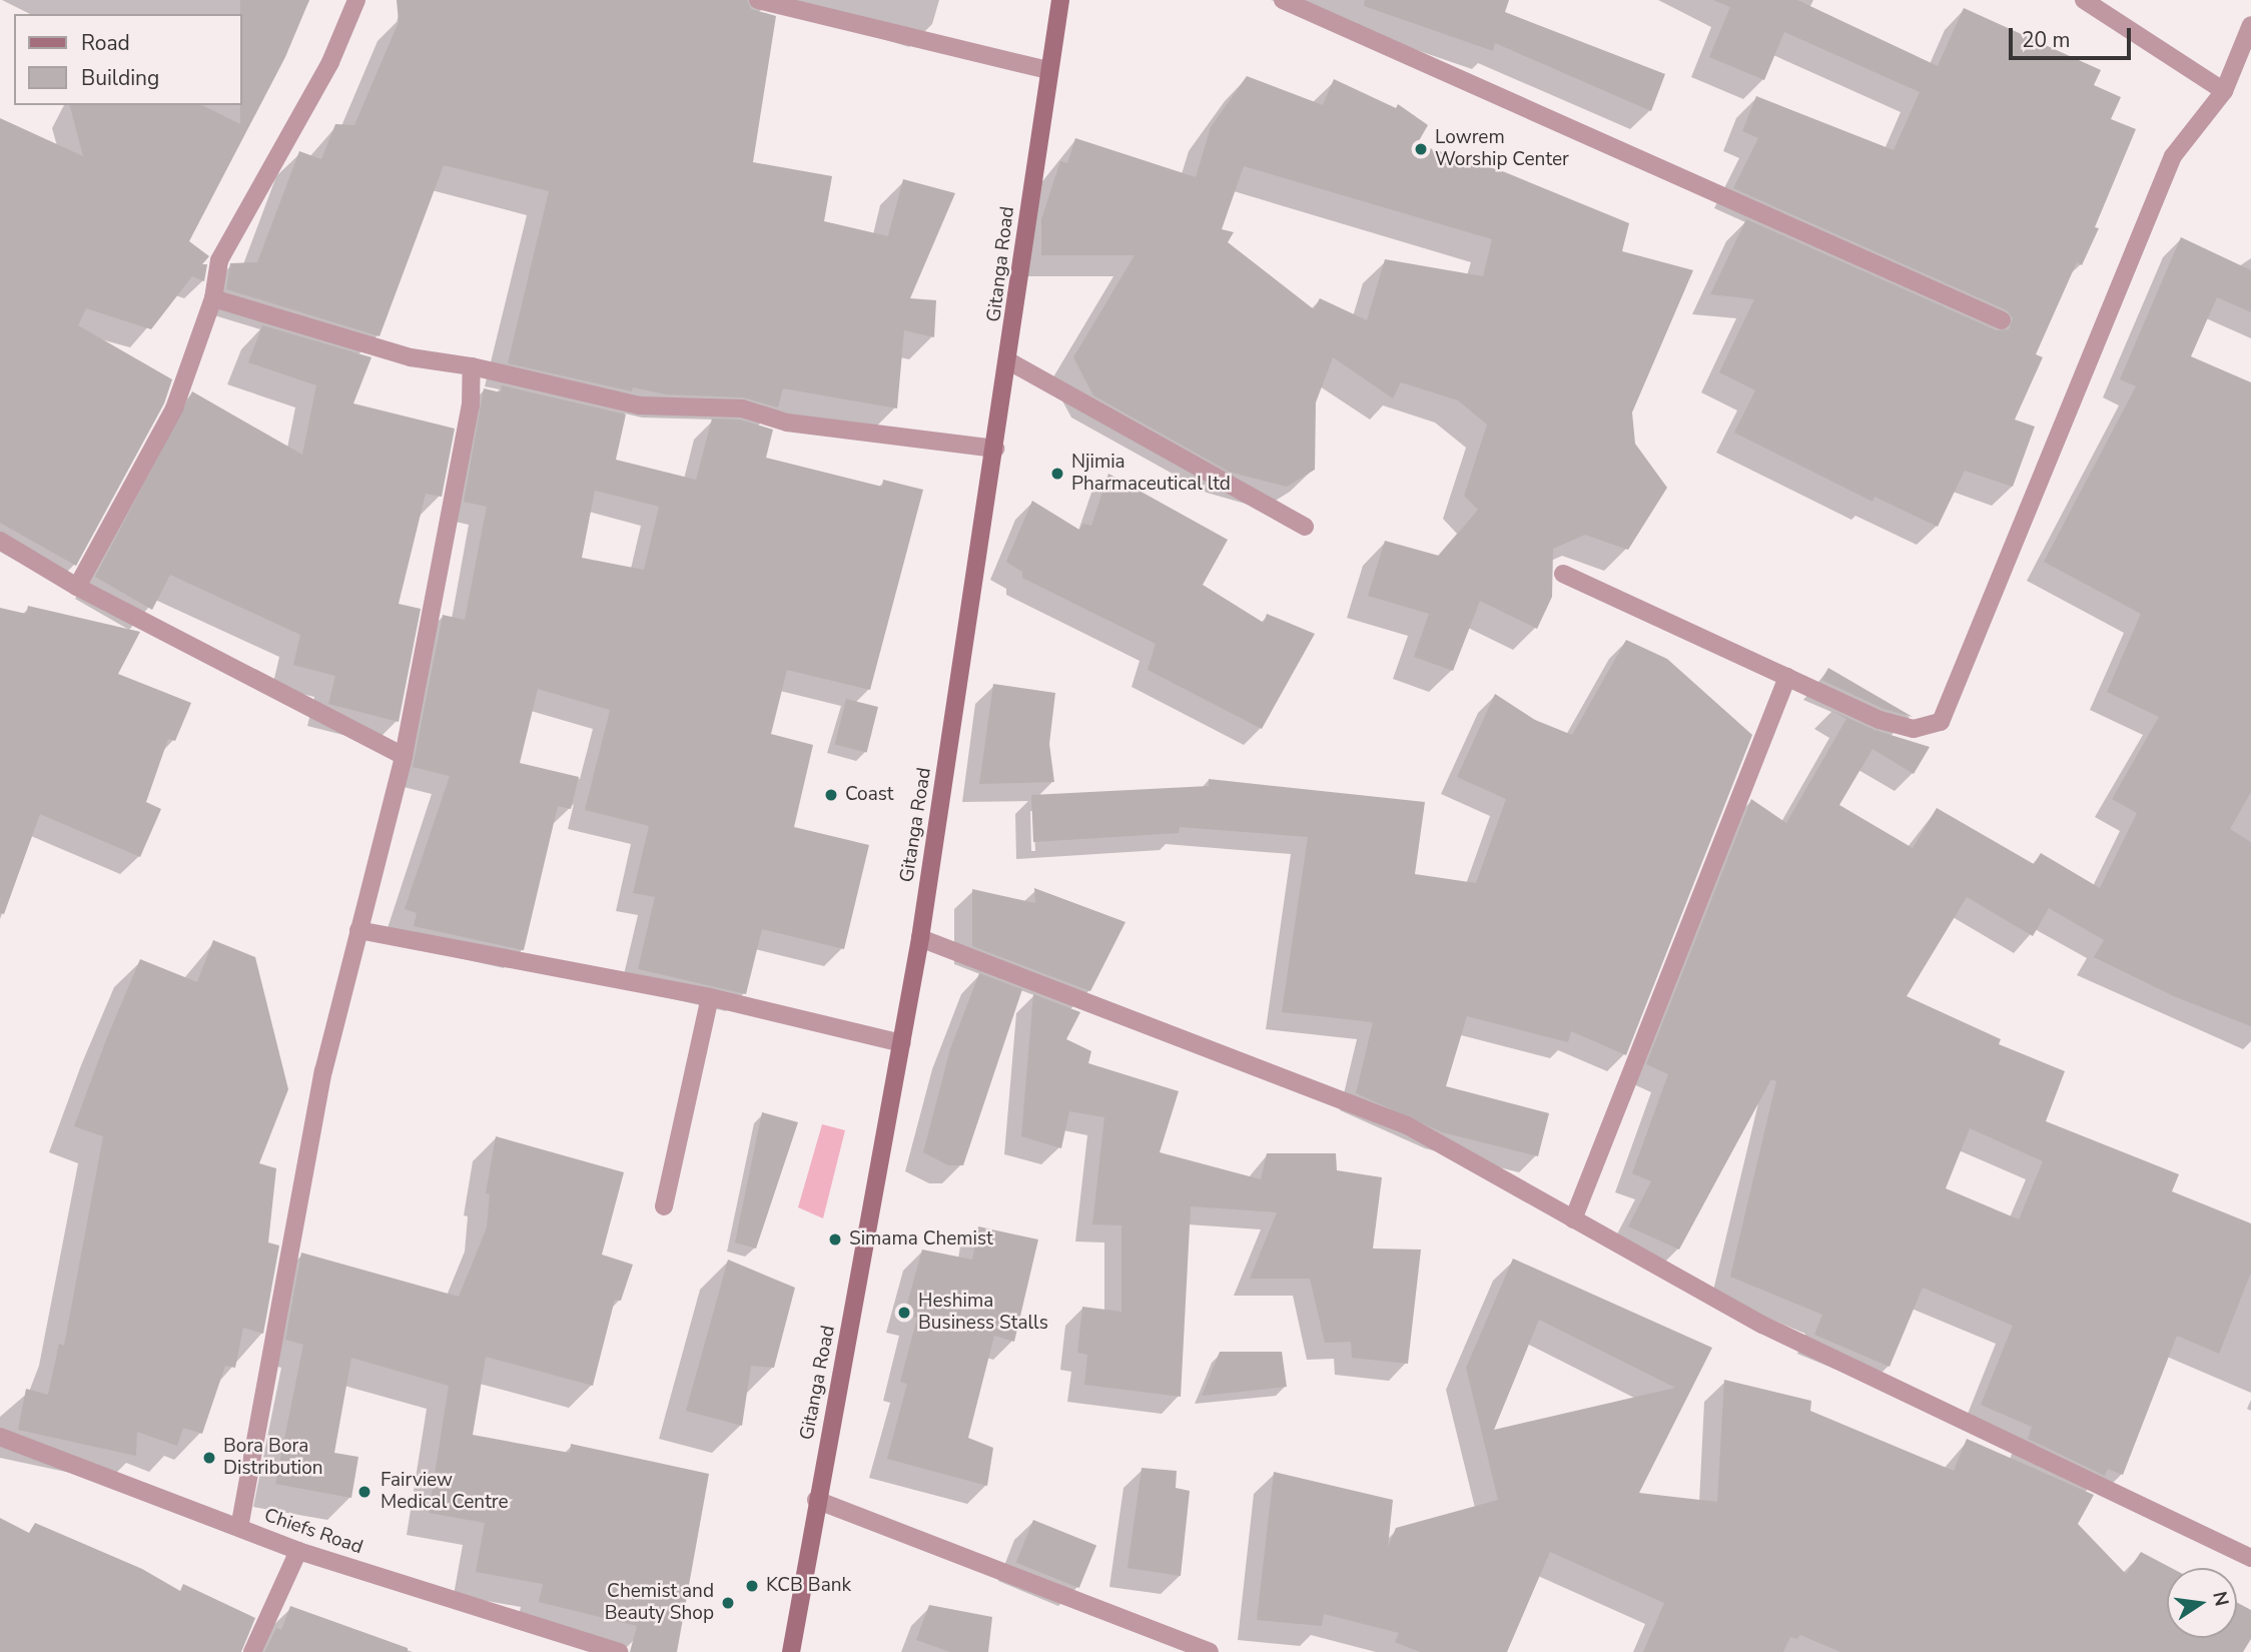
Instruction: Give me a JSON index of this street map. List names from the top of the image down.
{
  "streets": {
    "main road": ["Gitanga Road"],
    "street": ["Chiefs Road"]
  },
  "places": [
    "Lowrem Worship Center",
    "Njimia Pharmaceutical ltd",
    "Coast",
    "Simama Chemist",
    "Heshima Business Stalls",
    "Bora Bora Distribution",
    "Fairview Medical Centre",
    "KCB Bank",
    "Chemist and Beauty Shop"
  ],
  "legend": ["Road", "Building"],
  "scale_bar": "20 m",
  "north": "right"
}
